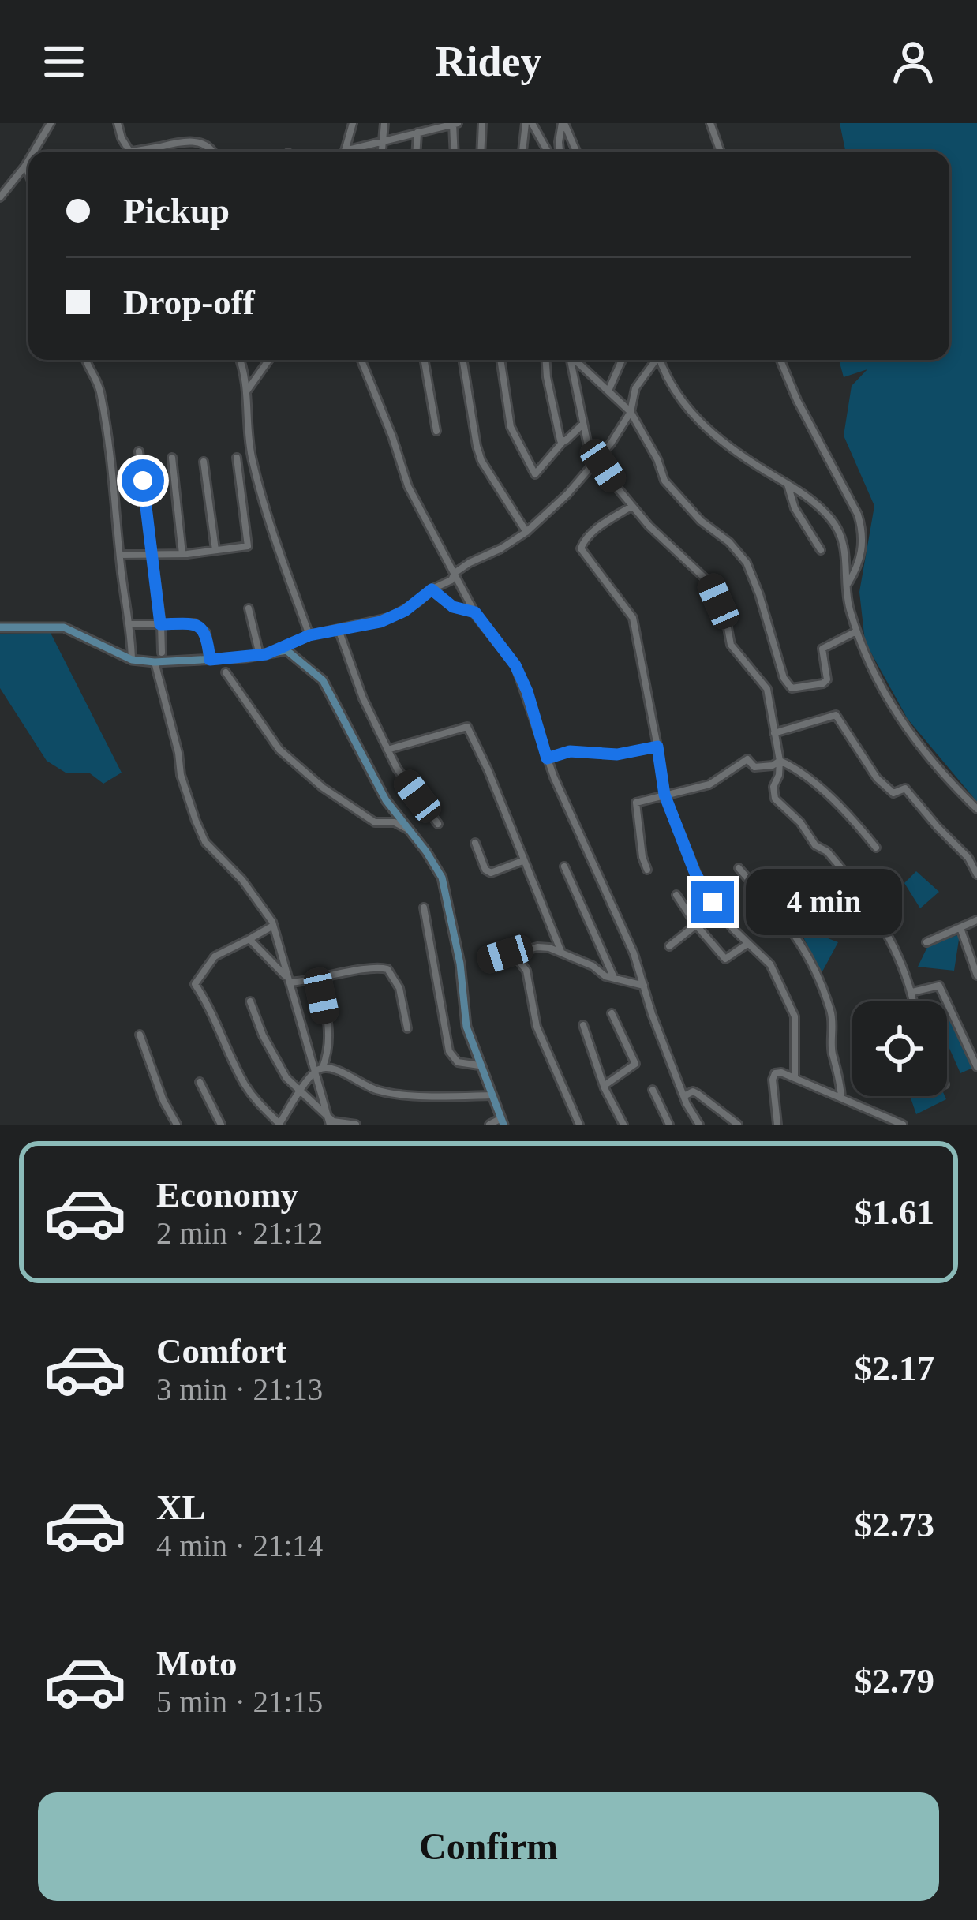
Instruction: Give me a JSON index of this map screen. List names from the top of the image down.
{
  "page": {
    "header": "Ridey",
    "banner": ["Pickup", "Drop-off"],
    "bubble": "4 min",
    "list": [
      {
        "name": "Economy",
        "note": "2 min · 21:12",
        "value": "$1.61"
      },
      {
        "name": "Comfort",
        "note": "3 min · 21:13",
        "value": "$2.17"
      },
      {
        "name": "XL",
        "note": "4 min · 21:14",
        "value": "$2.73"
      },
      {
        "name": "Moto",
        "note": "5 min · 21:15",
        "value": "$2.79"
      }
    ],
    "buttons": "Confirm"
  }
}
